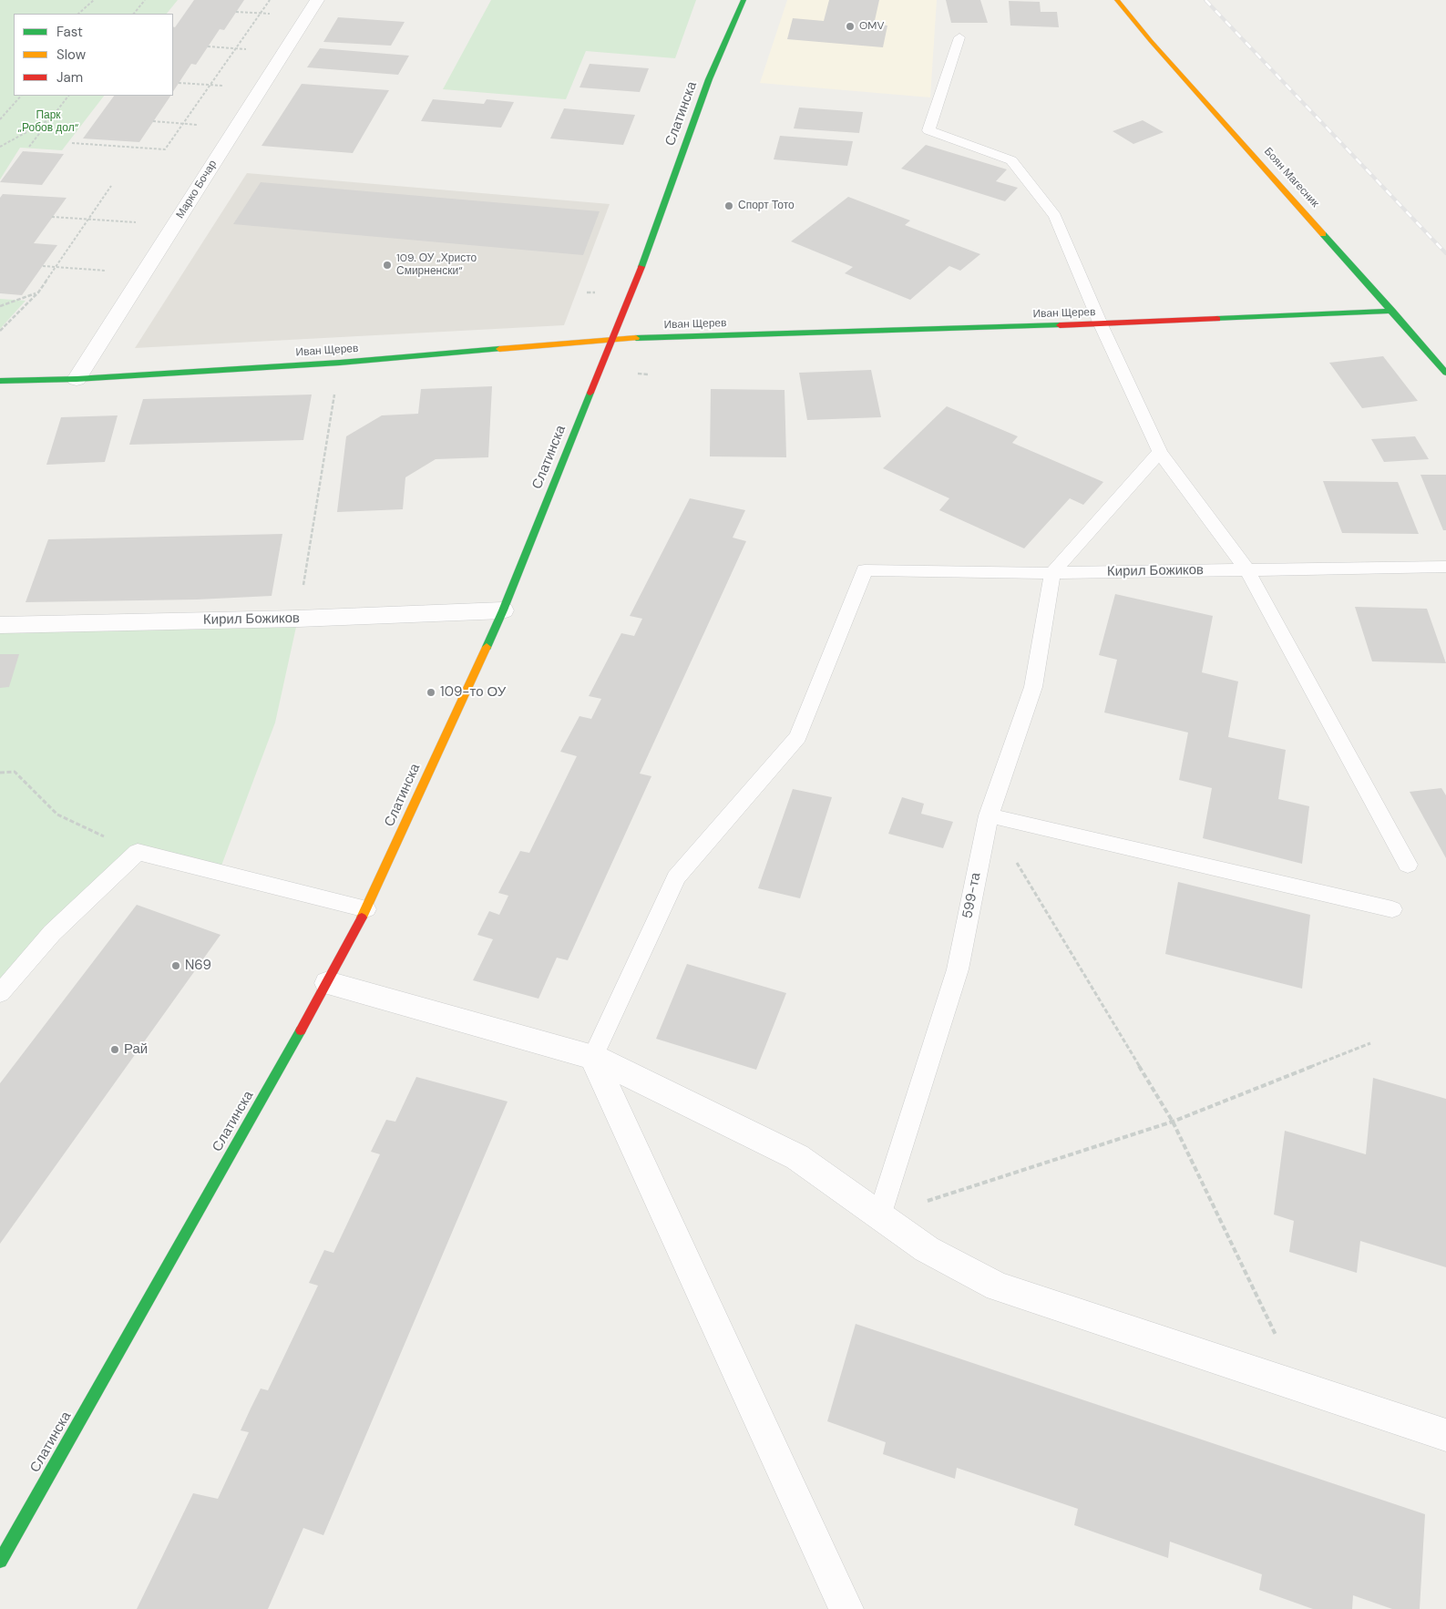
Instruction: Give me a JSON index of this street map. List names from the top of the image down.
{
  "streets": {
    "street": [
      "Слатинска",
      "Боян Магесник",
      "Марко Бочар",
      "Иван Щерев",
      "Кирил Божиков"
    ],
    "lane": ["599-та"]
  },
  "crossings": [
    ["Слатинска", "Иван Щерев"],
    ["Слатинска", "Кирил Божиков"],
    ["Боян Магесник", "Иван Щерев"],
    ["Марко Бочар", "Иван Щерев"],
    ["Кирил Божиков", "599-та"]
  ],
  "parks": ["Парк „Робов дол“"],
  "places": [
    "OMV",
    "Спорт Тото",
    "109. ОУ „Христо Смирненски“",
    "109-то ОУ",
    "N69",
    "Рай"
  ],
  "legend": ["Fast", "Slow", "Jam"]
}
